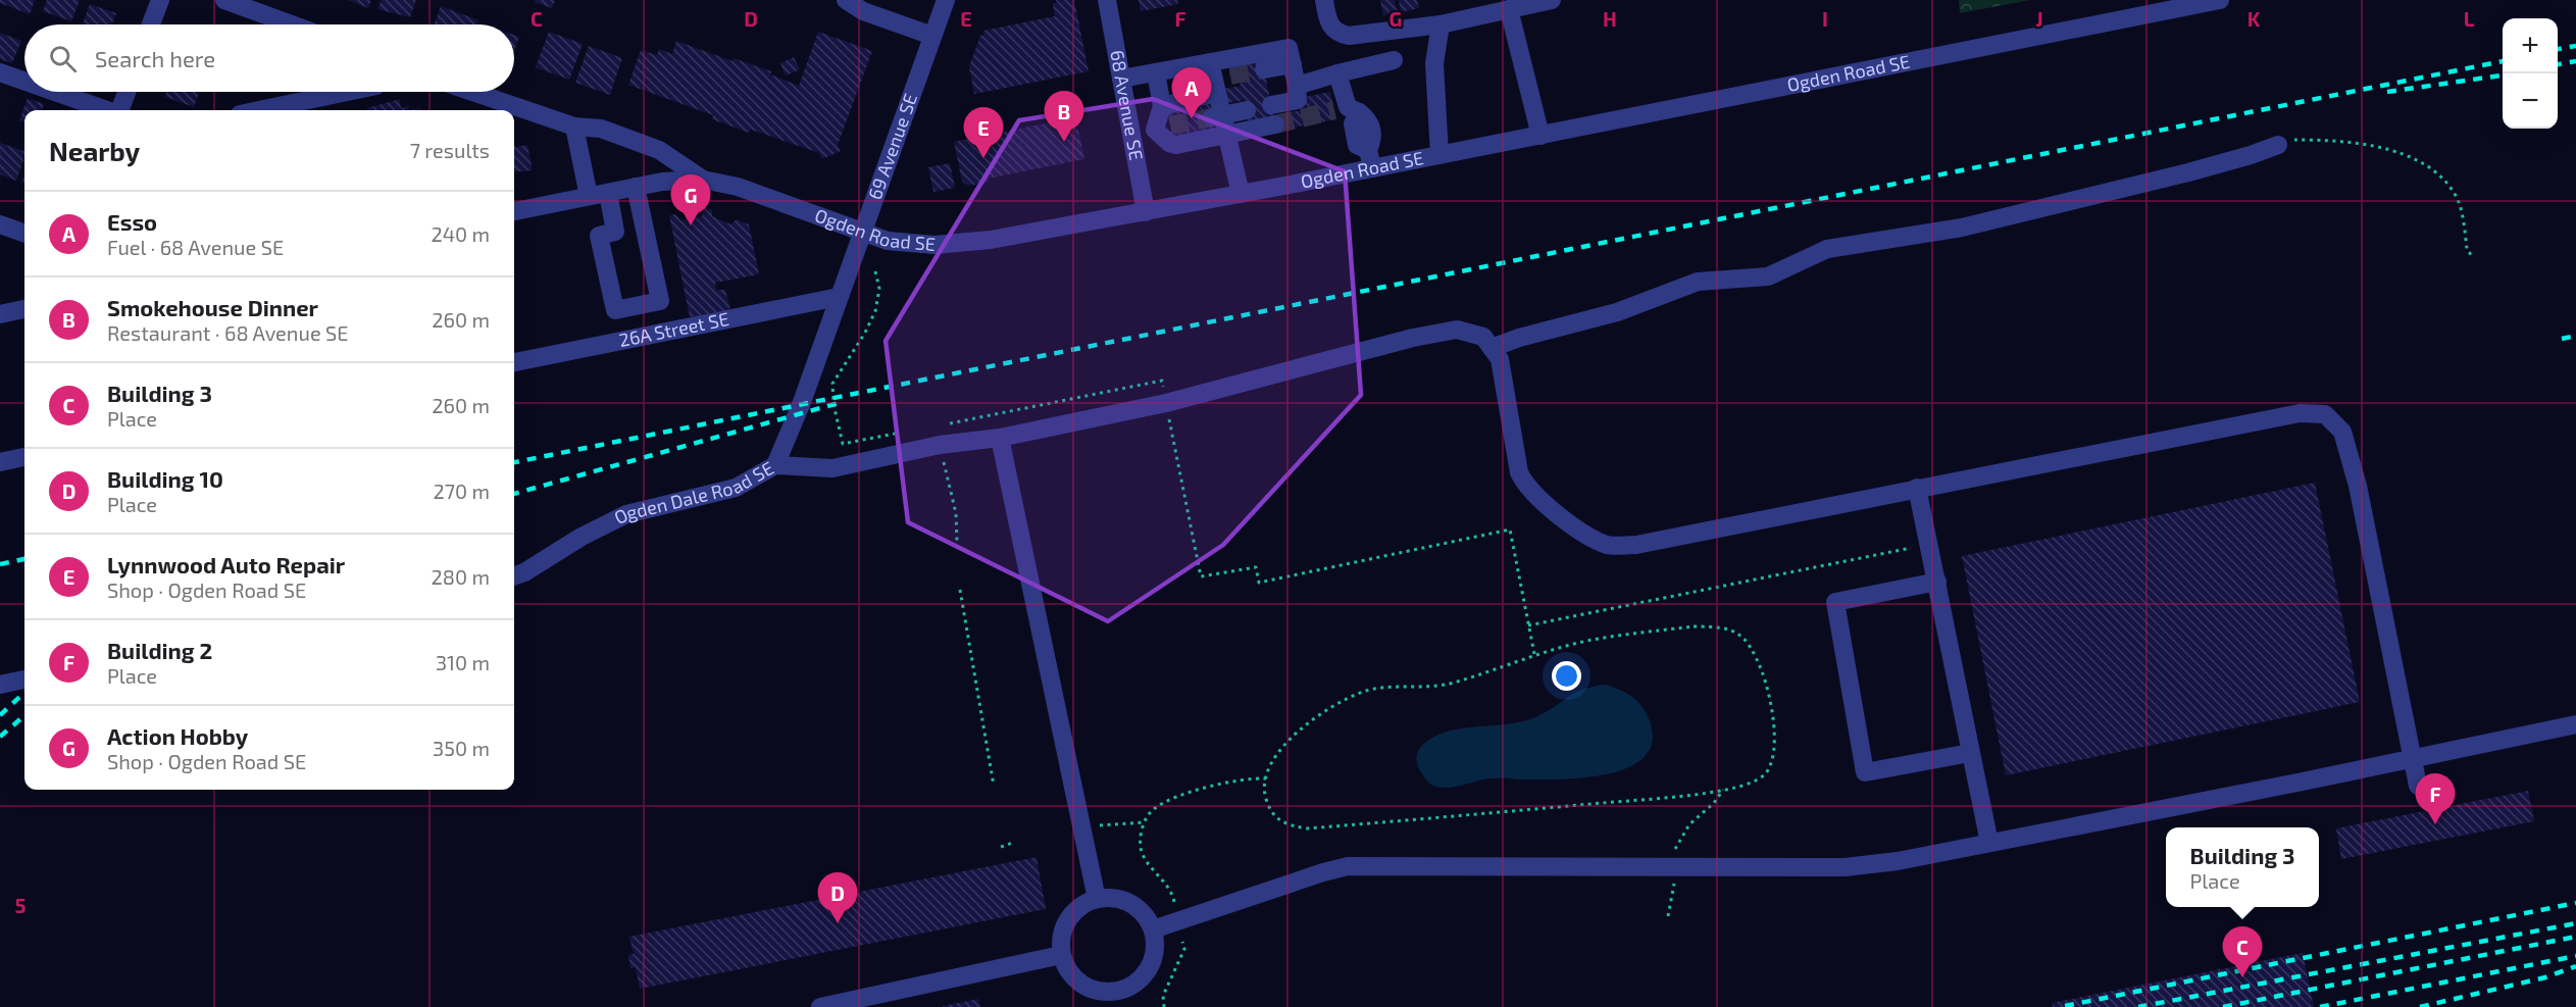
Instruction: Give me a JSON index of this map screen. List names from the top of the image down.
{
  "streets": {
    "street": [
      "Ogden Road SE",
      "68 Avenue SE",
      "69 Avenue SE",
      "26A Street SE",
      "Ogden Dale Road SE"
    ]
  },
  "crossings": [
    ["Ogden Road SE", "68 Avenue SE"],
    ["Ogden Road SE", "69 Avenue SE"],
    ["69 Avenue SE", "26A Street SE"],
    ["69 Avenue SE", "Ogden Dale Road SE"]
  ],
  "page": {
    "map_buttons": ["+", "−"],
    "search": "Search here",
    "pins": [
      "A",
      "B",
      "E",
      "G",
      "F",
      "D",
      "C"
    ],
    "heading": ["Nearby", "7 results"],
    "list": [
      {
        "mark": "A",
        "name": "Esso",
        "note": "Fuel · 68 Avenue SE",
        "value": "240 m"
      },
      {
        "mark": "B",
        "name": "Smokehouse Dinner",
        "note": "Restaurant · 68 Avenue SE",
        "value": "260 m"
      },
      {
        "mark": "C",
        "name": "Building 3",
        "note": "Place",
        "value": "260 m"
      },
      {
        "mark": "D",
        "name": "Building 10",
        "note": "Place",
        "value": "270 m"
      },
      {
        "mark": "E",
        "name": "Lynnwood Auto Repair",
        "note": "Shop · Ogden Road SE",
        "value": "280 m"
      },
      {
        "mark": "F",
        "name": "Building 2",
        "note": "Place",
        "value": "310 m"
      },
      {
        "mark": "G",
        "name": "Action Hobby",
        "note": "Shop · Ogden Road SE",
        "value": "350 m"
      }
    ],
    "popup": ["Building 3", "Place"]
  },
  "grid": {
    "columns": [
      "C",
      "D",
      "E",
      "F",
      "G",
      "H",
      "I",
      "J",
      "K",
      "L"
    ],
    "rows": ["5"]
  }
}
